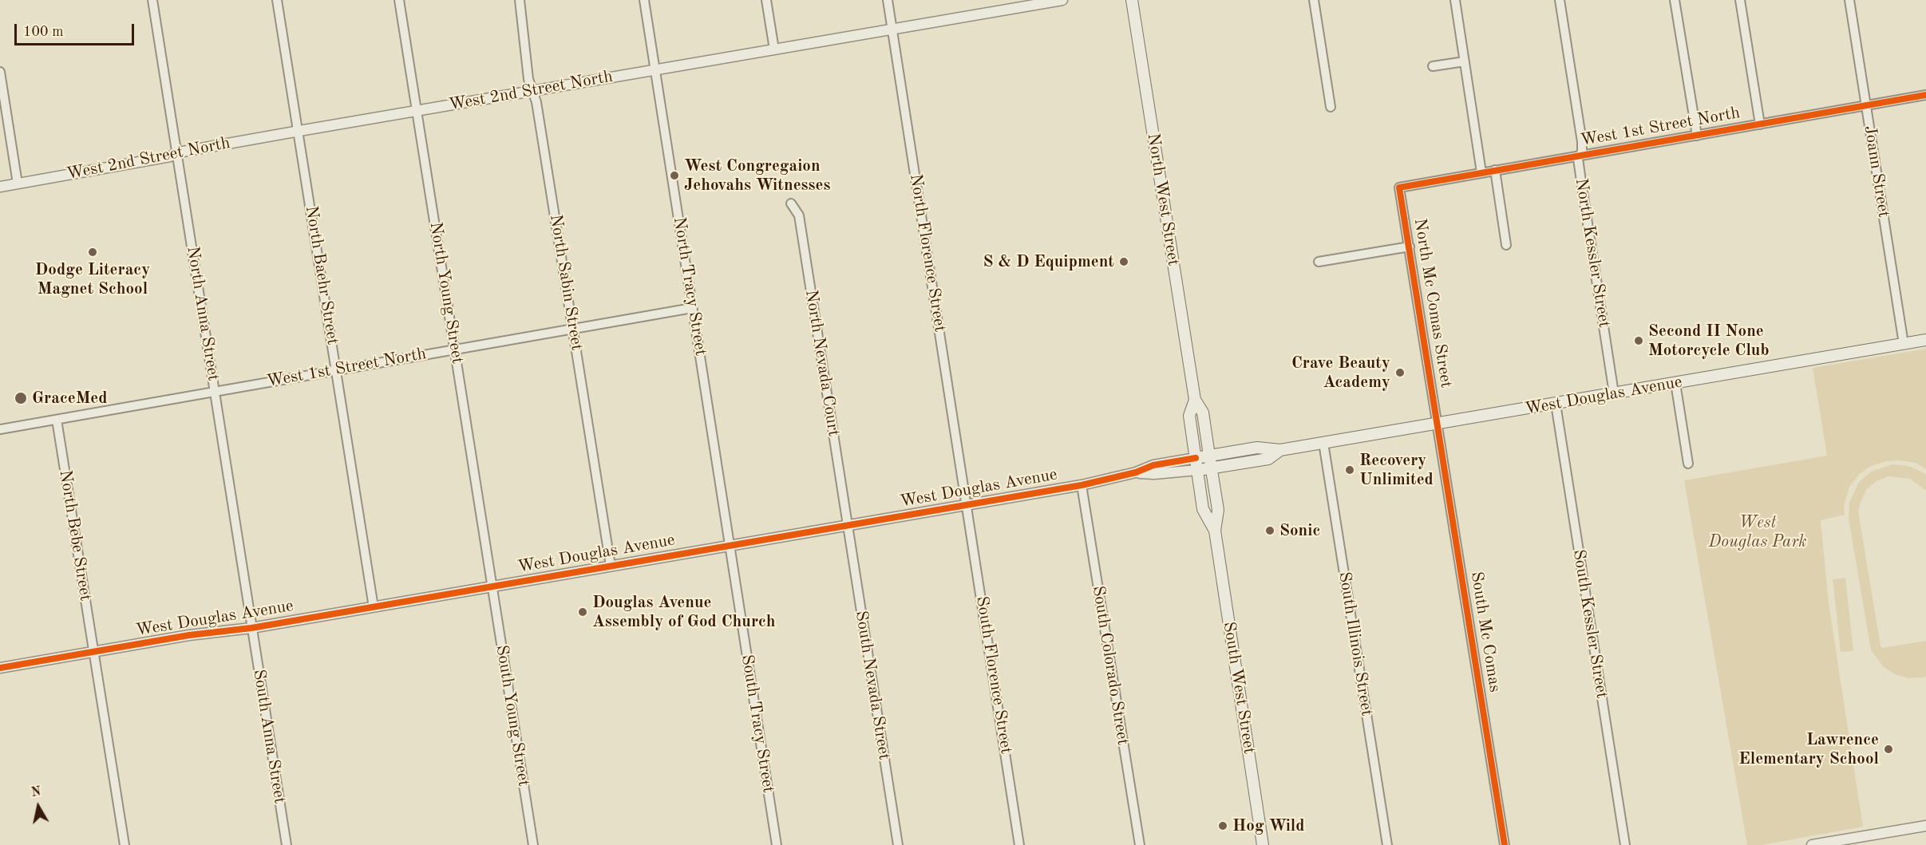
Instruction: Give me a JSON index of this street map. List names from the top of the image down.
{
  "streets": {
    "main road": ["North West Street", "West Douglas Avenue", "South West Street"],
    "street": [
      "West 2nd Street North",
      "West 1st Street North",
      "Joann Street",
      "North Florence Street",
      "North Kessler Street",
      "North Baehr Street",
      "North Sabin Street",
      "North Tracy Street",
      "North Young Street",
      "North Mc Comas Street",
      "North Anna Street",
      "North Nevada Court",
      "North Bebe Street",
      "South Kessler Street",
      "South Mc Comas",
      "South Illinois Street",
      "South Colorado Street",
      "South Florence Street",
      "South Nevada Street",
      "South Young Street",
      "South Tracy Street",
      "South Anna Street"
    ]
  },
  "crossings": [
    ["West 2nd Street North", "North Florence Street"],
    ["West 2nd Street North", "North Baehr Street"],
    ["West 2nd Street North", "North Sabin Street"],
    ["West 2nd Street North", "North Tracy Street"],
    ["West 2nd Street North", "North Young Street"],
    ["West 2nd Street North", "North Anna Street"],
    ["West 1st Street North", "Joann Street"],
    ["West 1st Street North", "North Kessler Street"],
    ["West 1st Street North", "North Baehr Street"],
    ["West 1st Street North", "North Sabin Street"],
    ["West 1st Street North", "North Tracy Street"],
    ["West 1st Street North", "North Young Street"],
    ["West 1st Street North", "North Mc Comas Street"],
    ["West 1st Street North", "North Anna Street"],
    ["West 1st Street North", "North Bebe Street"],
    ["Joann Street", "West Douglas Avenue"],
    ["North West Street", "West Douglas Avenue"],
    ["North West Street", "South West Street"],
    ["North Florence Street", "West Douglas Avenue"],
    ["North Florence Street", "South Florence Street"],
    ["North Kessler Street", "West Douglas Avenue"],
    ["North Baehr Street", "West Douglas Avenue"],
    ["North Sabin Street", "West Douglas Avenue"],
    ["North Tracy Street", "West Douglas Avenue"],
    ["North Tracy Street", "South Tracy Street"],
    ["North Young Street", "West Douglas Avenue"],
    ["North Young Street", "South Young Street"],
    ["North Mc Comas Street", "West Douglas Avenue"],
    ["North Mc Comas Street", "South Mc Comas"],
    ["North Anna Street", "West Douglas Avenue"],
    ["North Anna Street", "South Anna Street"],
    ["North Nevada Court", "West Douglas Avenue"],
    ["North Nevada Court", "South Nevada Street"],
    ["West Douglas Avenue", "North Bebe Street"],
    ["West Douglas Avenue", "South Kessler Street"],
    ["West Douglas Avenue", "South Mc Comas"],
    ["West Douglas Avenue", "South Illinois Street"],
    ["West Douglas Avenue", "South Colorado Street"],
    ["West Douglas Avenue", "South Florence Street"],
    ["West Douglas Avenue", "South Nevada Street"],
    ["West Douglas Avenue", "South West Street"],
    ["West Douglas Avenue", "South Young Street"],
    ["West Douglas Avenue", "South Tracy Street"],
    ["West Douglas Avenue", "South Anna Street"]
  ],
  "parks": ["West Douglas Park"],
  "places": [
    "West Congregaion Jehovahs Witnesses",
    "Dodge Literacy Magnet School",
    "S & D Equipment",
    "Second II None Motorcycle Club",
    "Crave Beauty Academy",
    "GraceMed",
    "Recovery Unlimited",
    "Sonic",
    "Douglas Avenue Assembly of God Church",
    "Lawrence Elementary School",
    "Hog Wild"
  ],
  "scale_bar": "100 m",
  "north": "top"
}
